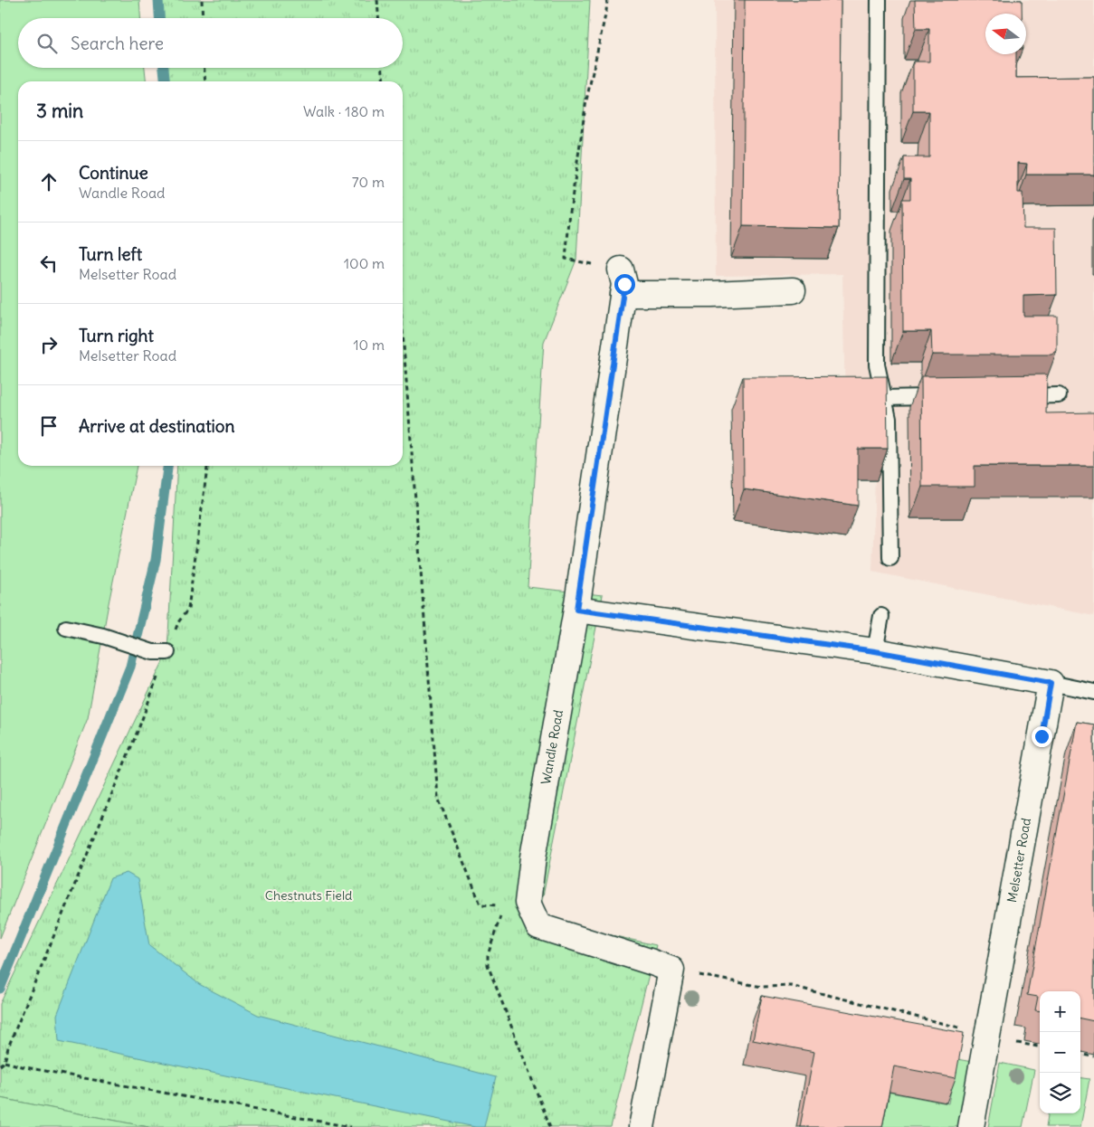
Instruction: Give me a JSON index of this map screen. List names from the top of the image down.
{
  "streets": {
    "street": ["Wandle Road", "Melsetter Road"]
  },
  "parks": ["Chestnuts Field"],
  "north": "left",
  "page": {
    "search": "Search here",
    "heading": ["3 min", "Walk · 180 m"],
    "list": [
      ["Continue", "Wandle Road", "70 m"],
      ["Turn left", "Melsetter Road", "100 m"],
      ["Turn right", "Melsetter Road", "10 m"],
      "Arrive at destination"
    ],
    "map_buttons": ["+", "−"]
  }
}
